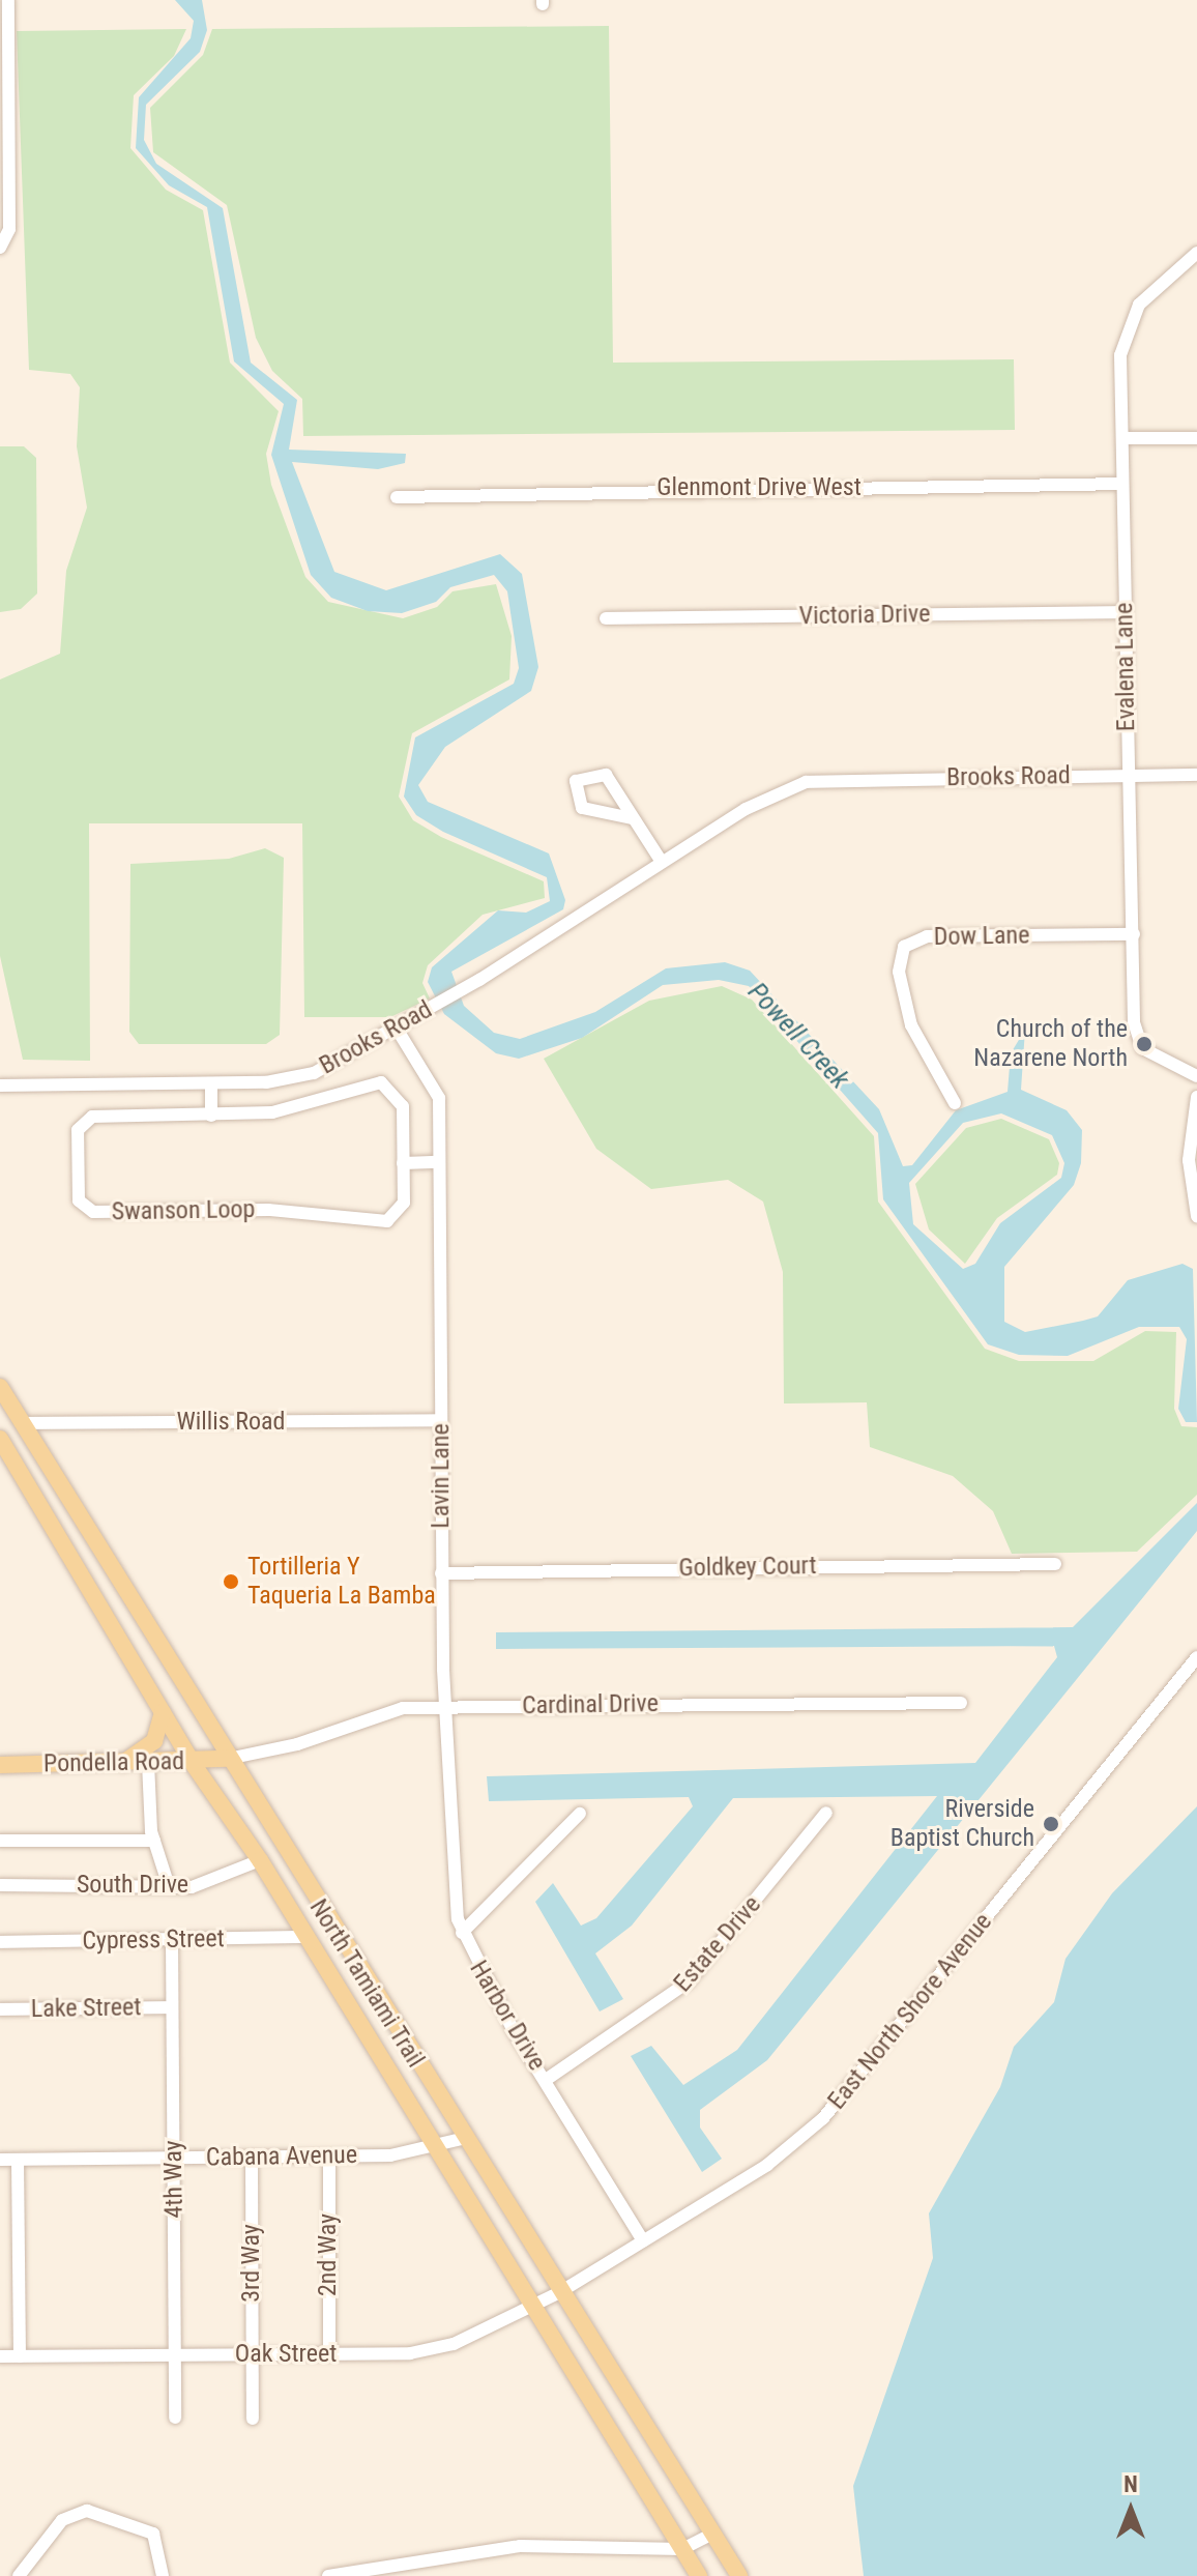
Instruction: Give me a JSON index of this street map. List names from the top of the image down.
{
  "streets": {
    "main road": ["Pondella Road", "North Tamiami Trail"],
    "street": [
      "Glenmont Drive West",
      "Victoria Drive",
      "Evalena Lane",
      "Brooks Road",
      "Dow Lane",
      "Swanson Loop",
      "Willis Road",
      "Lavin Lane",
      "Goldkey Court",
      "Cardinal Drive",
      "South Drive",
      "Cypress Street",
      "Estate Drive",
      "Lake Street",
      "East North Shore Avenue",
      "Harbor Drive",
      "Cabana Avenue",
      "4th Way",
      "2nd Way",
      "3rd Way",
      "Oak Street"
    ]
  },
  "crossings": [
    ["Glenmont Drive West", "Evalena Lane"],
    ["Victoria Drive", "Evalena Lane"],
    ["Evalena Lane", "Brooks Road"],
    ["Evalena Lane", "Dow Lane"],
    ["Brooks Road", "Lavin Lane"],
    ["Willis Road", "Lavin Lane"],
    ["Willis Road", "North Tamiami Trail"],
    ["Lavin Lane", "Goldkey Court"],
    ["Lavin Lane", "Cardinal Drive"],
    ["Lavin Lane", "Harbor Drive"],
    ["Cardinal Drive", "Pondella Road"],
    ["Cardinal Drive", "North Tamiami Trail"],
    ["Pondella Road", "North Tamiami Trail"],
    ["South Drive", "North Tamiami Trail"],
    ["Cypress Street", "North Tamiami Trail"],
    ["Cypress Street", "4th Way"],
    ["Estate Drive", "Harbor Drive"],
    ["North Tamiami Trail", "East North Shore Avenue"],
    ["North Tamiami Trail", "Cabana Avenue"],
    ["North Tamiami Trail", "Oak Street"],
    ["Lake Street", "4th Way"],
    ["East North Shore Avenue", "Harbor Drive"],
    ["East North Shore Avenue", "Oak Street"],
    ["Cabana Avenue", "4th Way"],
    ["Cabana Avenue", "2nd Way"],
    ["Cabana Avenue", "3rd Way"],
    ["4th Way", "Oak Street"],
    ["2nd Way", "Oak Street"],
    ["3rd Way", "Oak Street"]
  ],
  "water": ["Powell Creek"],
  "places": ["Church of the Nazarene North", "Tortilleria Y Taqueria La Bamba", "Riverside Baptist Church"],
  "north": "top"
}
